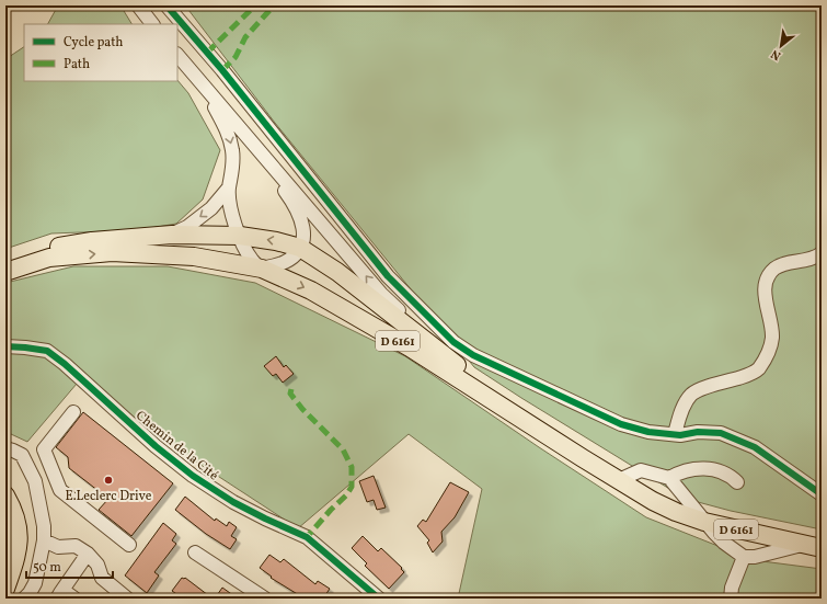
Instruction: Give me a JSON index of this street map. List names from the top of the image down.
{
  "streets": {
    "main road": ["D 6161"],
    "street": ["Chemin de la Cité"]
  },
  "places": ["E.Leclerc Drive"],
  "legend": ["Cycle path", "Path"],
  "scale_bar": "50 m",
  "north": "bottom left"
}
